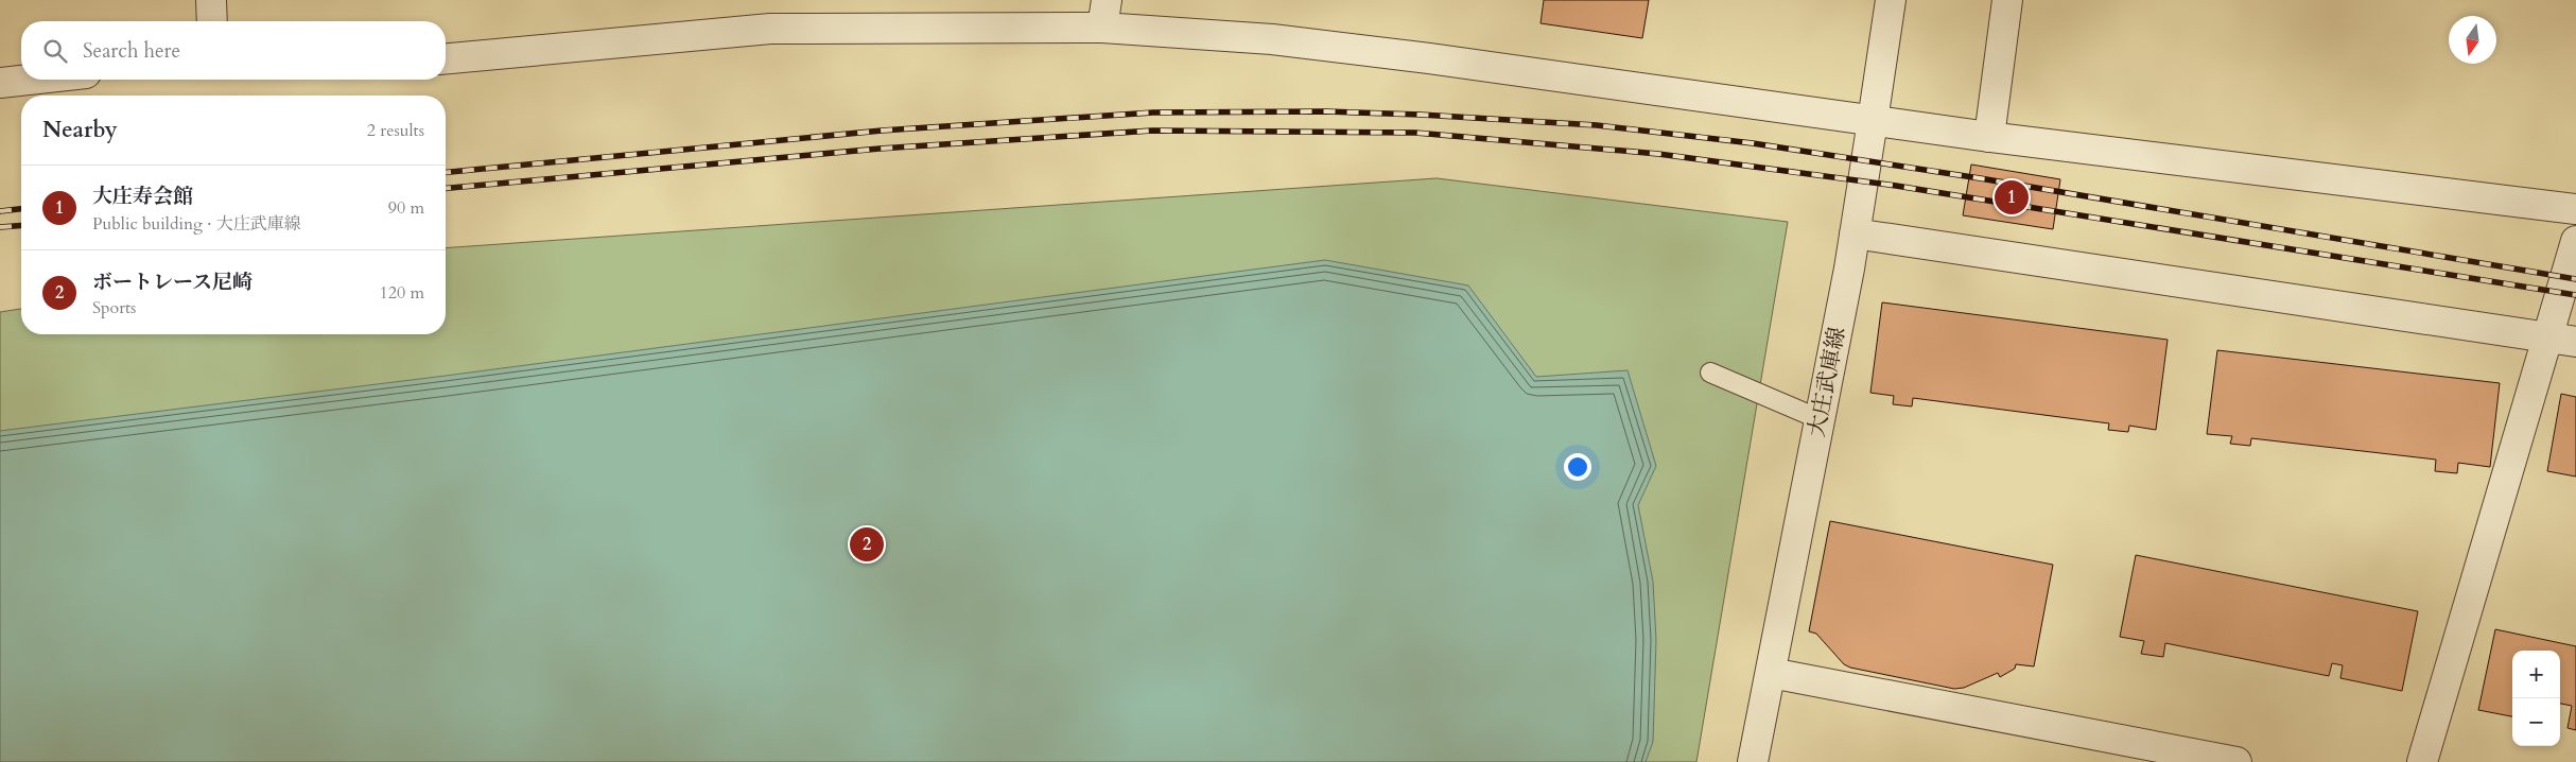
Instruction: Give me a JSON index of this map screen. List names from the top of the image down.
{
  "streets": {
    "street": ["大庄武庫線"]
  },
  "north": "bottom",
  "page": {
    "search": "Search here",
    "heading": ["Nearby", "2 results"],
    "list": [
      {
        "mark": "1",
        "name": "大庄寿会館",
        "note": "Public building · 大庄武庫線",
        "value": "90 m"
      },
      {
        "mark": "2",
        "name": "ボートレース尼崎",
        "note": "Sports",
        "value": "120 m"
      }
    ],
    "pins": ["1", "2"],
    "map_buttons": ["+", "−"]
  }
}
